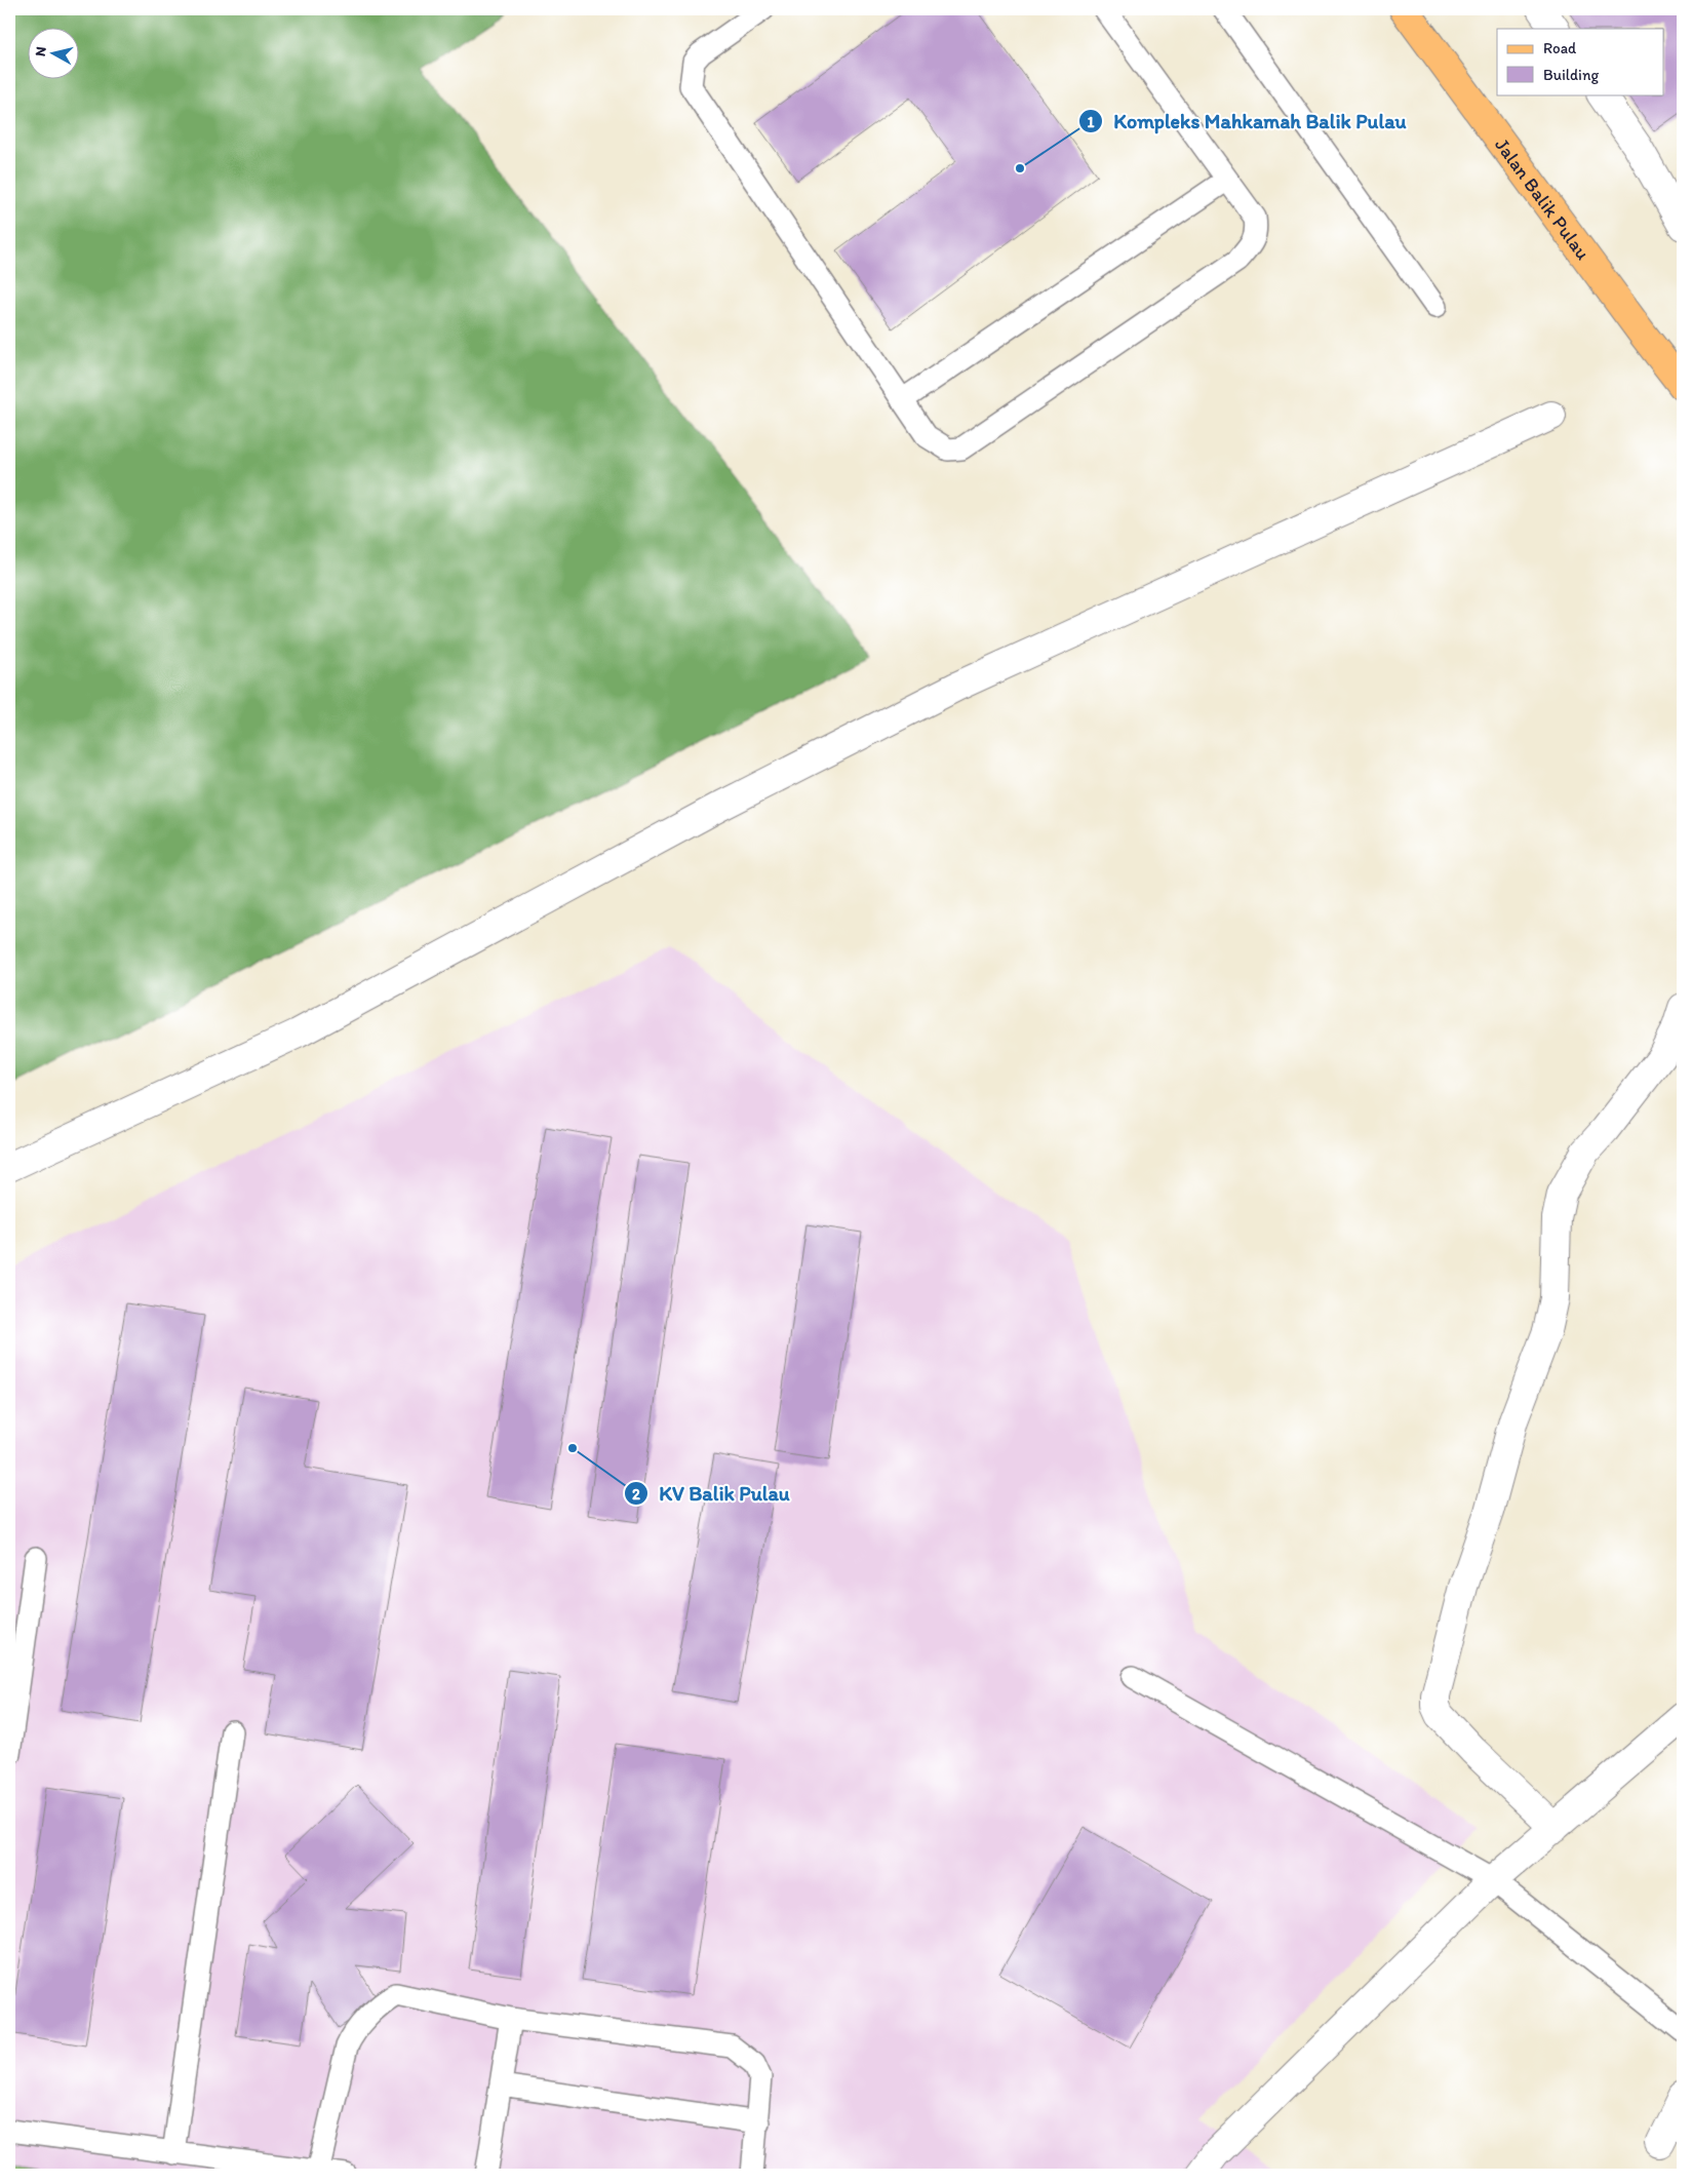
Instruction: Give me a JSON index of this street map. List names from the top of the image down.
{
  "streets": {
    "main road": ["Jalan Balik Pulau"]
  },
  "places": ["Kompleks Mahkamah Balik Pulau", "KV Balik Pulau"],
  "legend": ["Road", "Building"],
  "north": "left"
}
